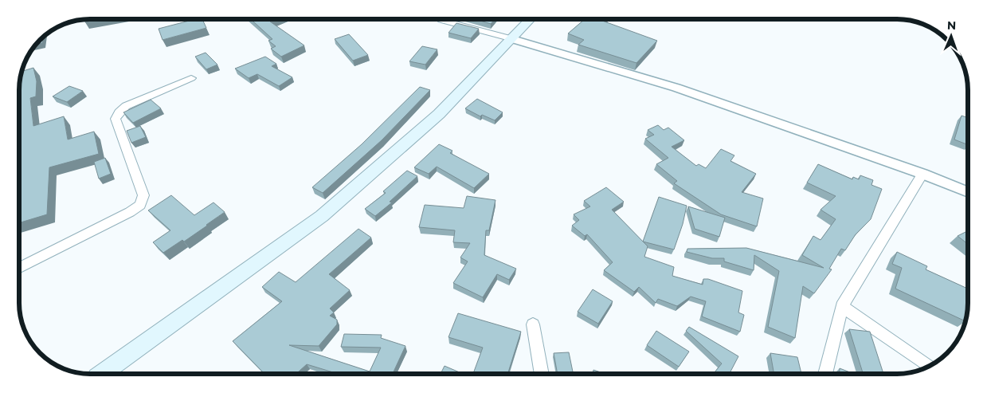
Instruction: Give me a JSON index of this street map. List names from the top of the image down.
{
  "north": "top"
}
